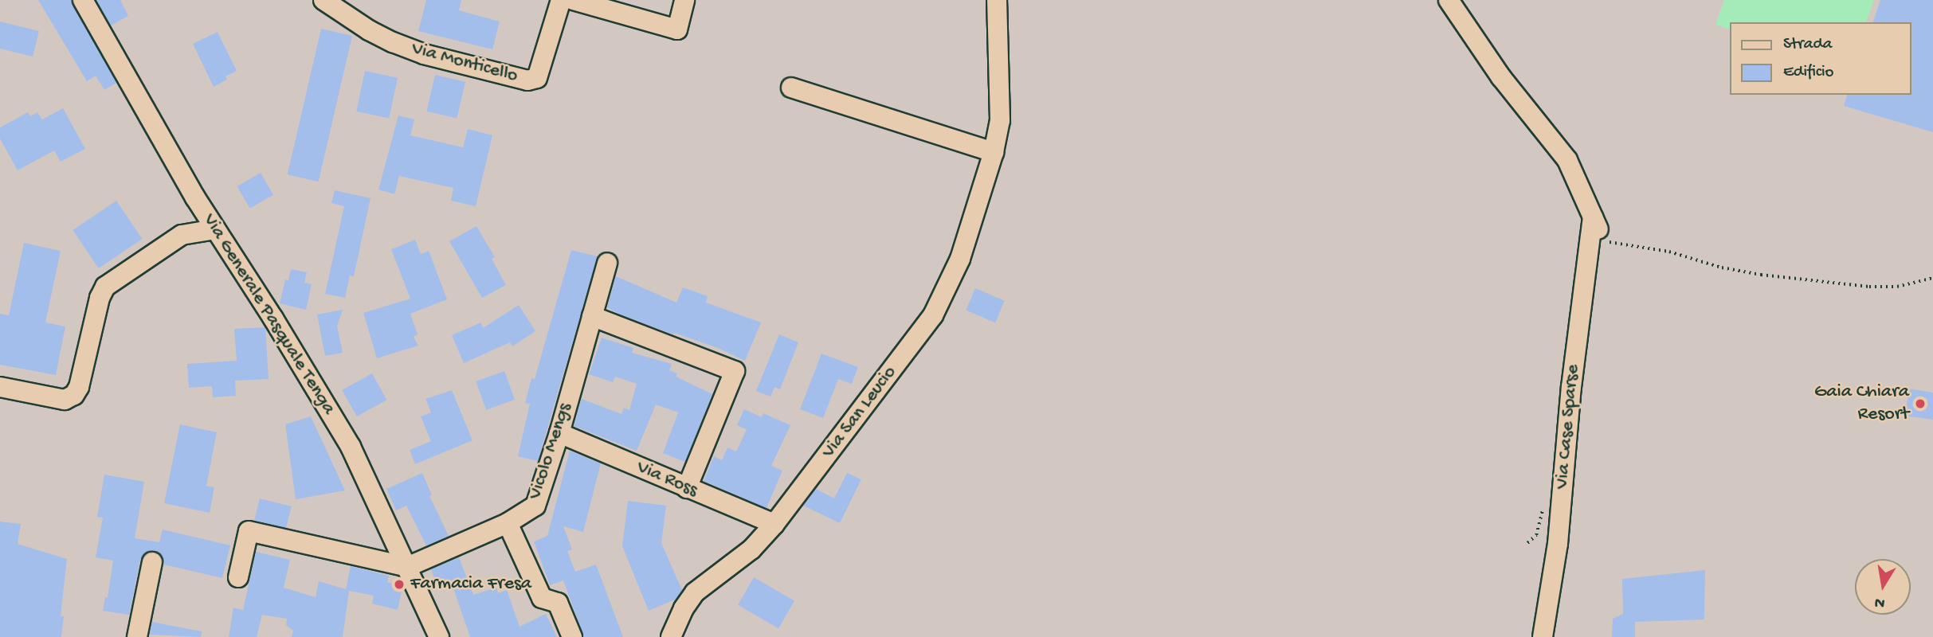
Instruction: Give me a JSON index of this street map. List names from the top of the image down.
{
  "streets": {
    "street": [
      "Via Monticello",
      "Via Generale Pasquale Tenga",
      "Via San Leucio",
      "Via Case Sparse",
      "Vicolo Mengs",
      "Via Ross"
    ]
  },
  "crossings": [
    ["Via Generale Pasquale Tenga", "Vicolo Mengs"],
    ["Via San Leucio", "Via Ross"],
    ["Vicolo Mengs", "Via Ross"]
  ],
  "places": ["Gaia Chiara Resort", "Farmacia Fresa"],
  "legend": ["Strada", "Edificio"],
  "north": "bottom"
}
